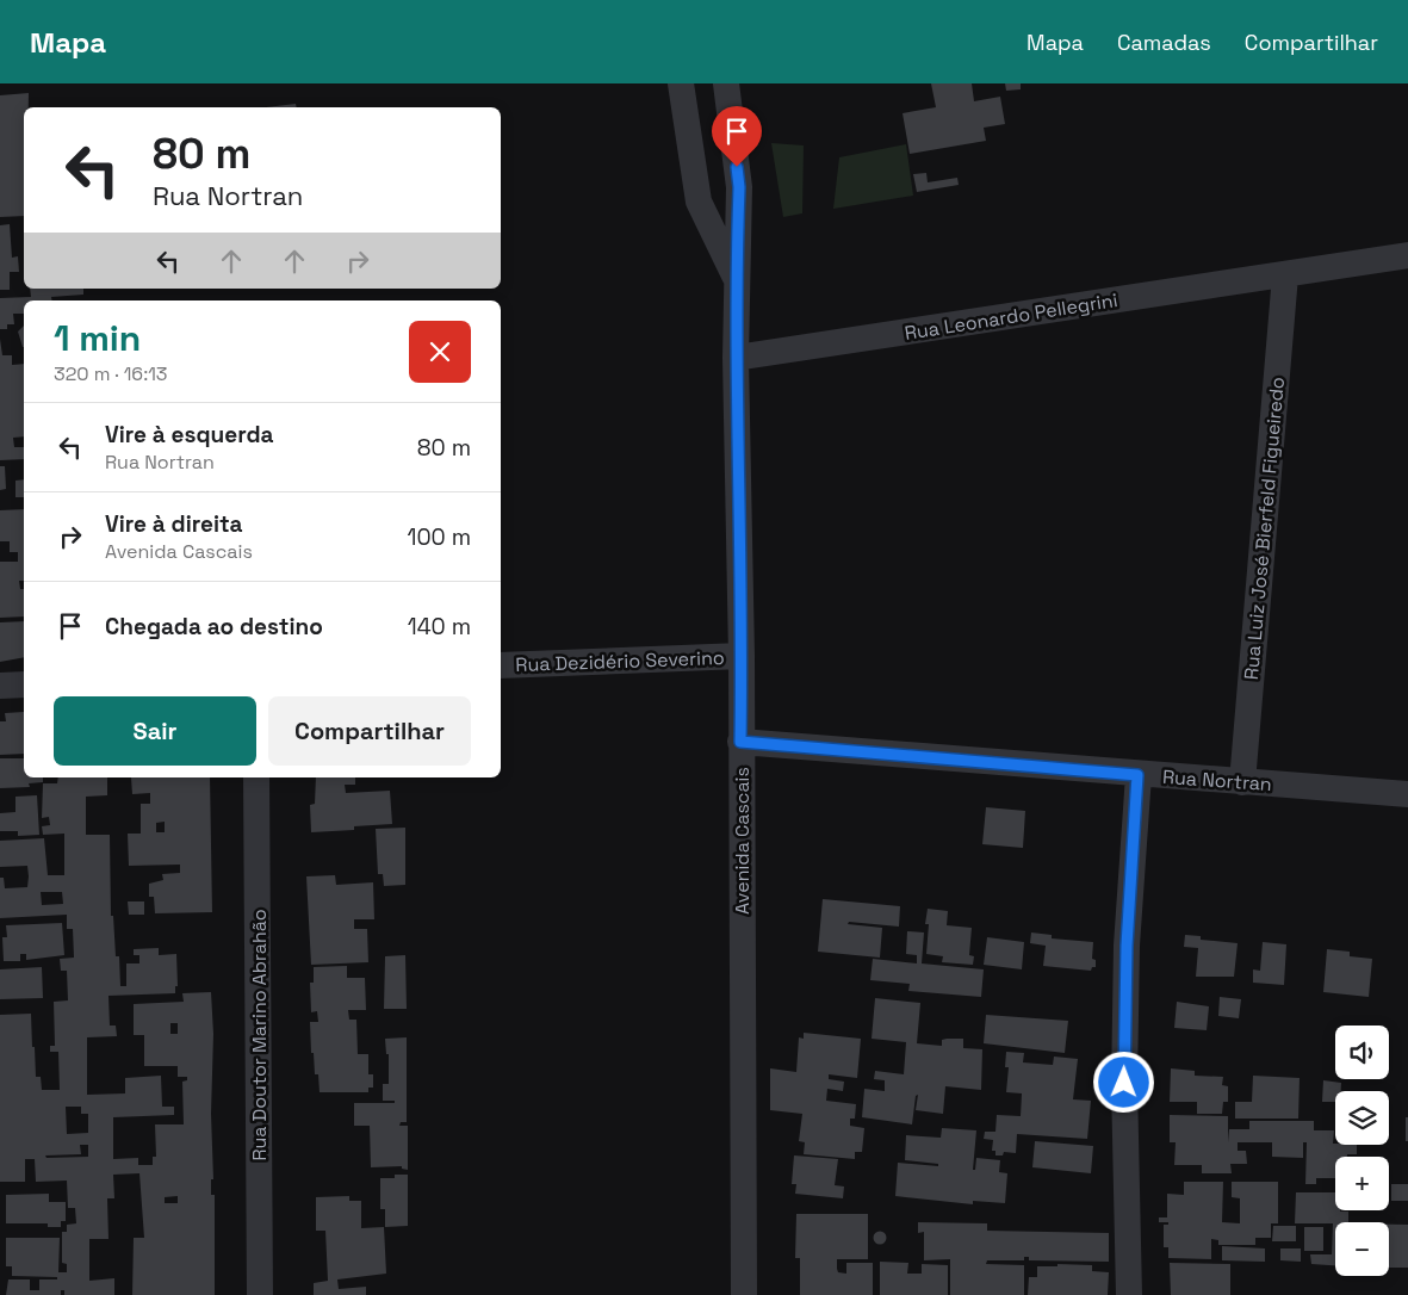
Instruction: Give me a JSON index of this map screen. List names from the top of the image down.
{
  "streets": {
    "street": [
      "Rua Leonardo Pellegrini",
      "Rua Luiz José Bierfeld Figueiredo",
      "Rua Dezidério Severino",
      "Rua Nortran",
      "Avenida Cascais",
      "Rua Doutor Marino Abrahão"
    ]
  },
  "crossings": [
    ["Rua Leonardo Pellegrini", "Rua Luiz José Bierfeld Figueiredo"],
    ["Rua Leonardo Pellegrini", "Avenida Cascais"],
    ["Rua Luiz José Bierfeld Figueiredo", "Rua Nortran"],
    ["Rua Dezidério Severino", "Avenida Cascais"],
    ["Rua Nortran", "Avenida Cascais"]
  ],
  "page": {
    "header": "Mapa",
    "nav": ["Mapa", "Camadas", "Compartilhar"],
    "turn": ["80 m", "Rua Nortran"],
    "heading": ["1 min", "320 m · 16:13"],
    "list": [
      {
        "name": "Vire à esquerda",
        "note": "Rua Nortran",
        "value": "80 m"
      },
      {
        "name": "Vire à direita",
        "note": "Avenida Cascais",
        "value": "100 m"
      },
      {
        "name": "Chegada ao destino",
        "value": "140 m"
      }
    ],
    "buttons": ["Sair", "Compartilhar"],
    "map_buttons": ["+", "−"]
  }
}
